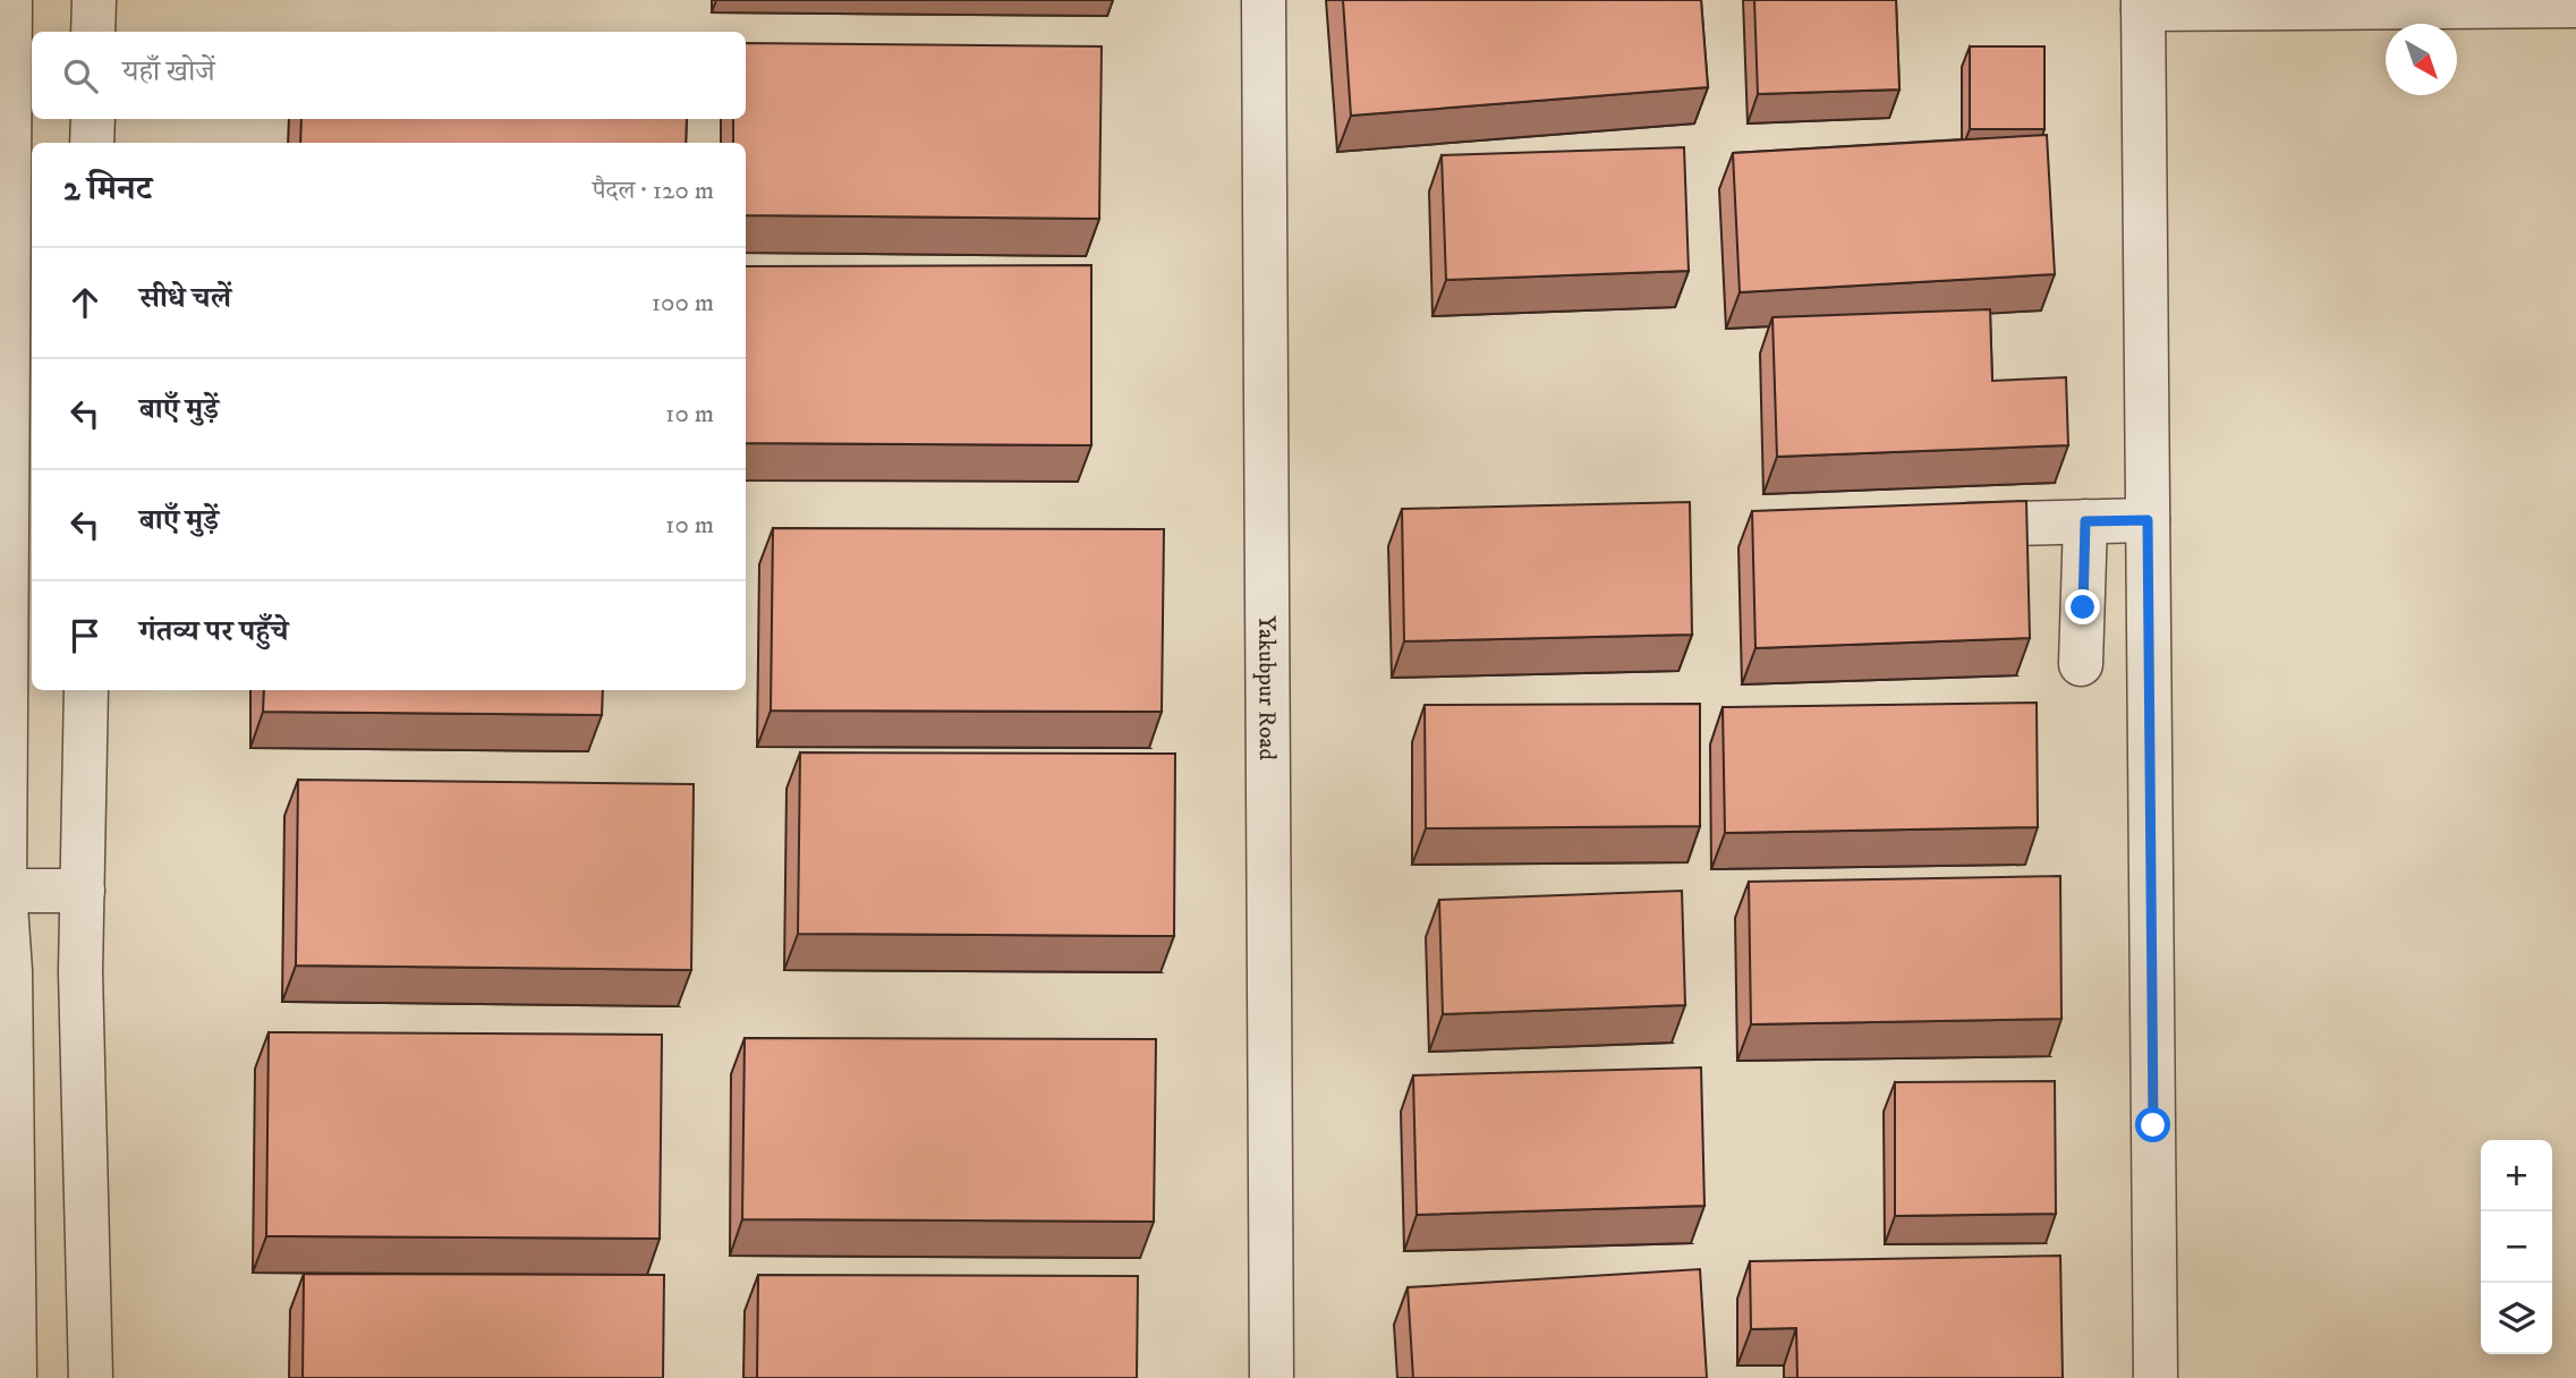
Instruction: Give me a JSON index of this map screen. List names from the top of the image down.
{
  "streets": {
    "street": ["Yakubpur Road"]
  },
  "north": "bottom right",
  "page": {
    "search": "यहाँ खोजें",
    "heading": ["2 मिनट", "पैदल · 120 m"],
    "list": [
      ["सीधे चलें", "100 m"],
      ["बाएँ मुड़ें", "10 m"],
      ["बाएँ मुड़ें", "10 m"],
      "गंतव्य पर पहुँचे"
    ],
    "map_buttons": ["+", "−"]
  }
}
